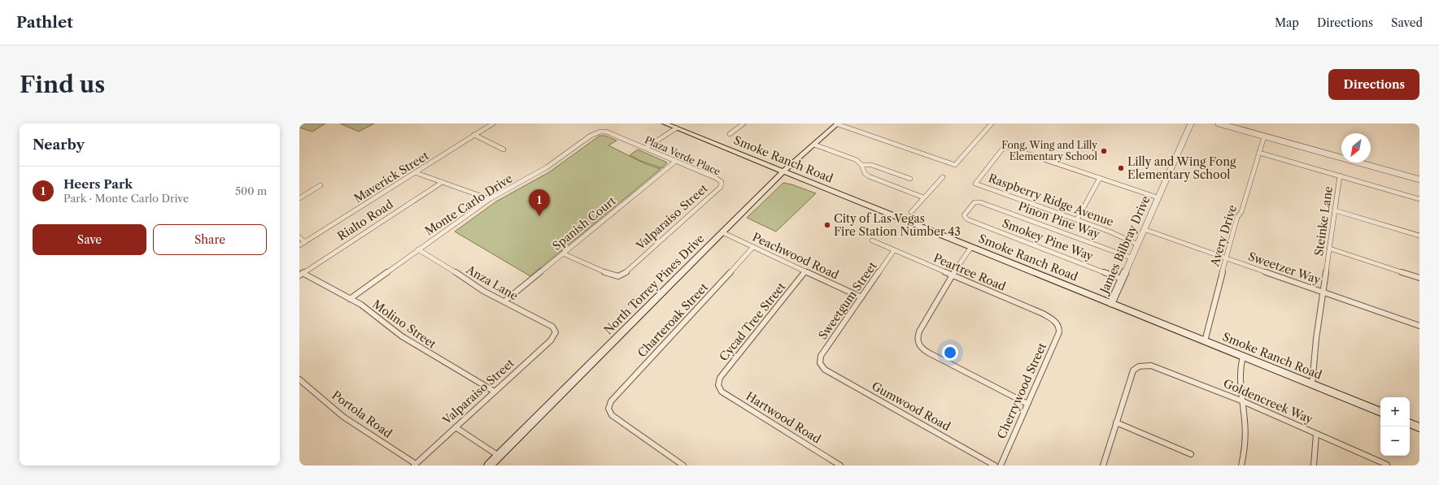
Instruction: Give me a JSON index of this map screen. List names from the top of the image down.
{
  "streets": {
    "main road": ["Smoke Ranch Road", "North Torrey Pines Drive"],
    "street": [
      "Plaza Verde Place",
      "Maverick Street",
      "Raspberry Ridge Avenue",
      "Monte Carlo Drive",
      "Valparaiso Street",
      "Rialto Road",
      "Pinon Pine Way",
      "Steinke Lane",
      "Spanish Court",
      "Avery Drive",
      "Smokey Pine Way",
      "James Bilbray Drive",
      "Peachwood Road",
      "Sweetzer Way",
      "Peartree Road",
      "Anza Lane",
      "Sweetgum Street",
      "Charteroak Street",
      "Cycad Tree Street",
      "Molino Street",
      "Cherrywood Street",
      "Goldencreek Way",
      "Gumwood Road",
      "Portola Road",
      "Hartwood Road"
    ]
  },
  "crossings": [
    ["Plaza Verde Place", "Monte Carlo Drive"],
    ["Plaza Verde Place", "Valparaiso Street"],
    ["Plaza Verde Place", "Spanish Court"],
    ["Smoke Ranch Road", "Steinke Lane"],
    ["Smoke Ranch Road", "Avery Drive"],
    ["Smoke Ranch Road", "James Bilbray Drive"],
    ["Smoke Ranch Road", "North Torrey Pines Drive"],
    ["Raspberry Ridge Avenue", "James Bilbray Drive"],
    ["Monte Carlo Drive", "Anza Lane"],
    ["Monte Carlo Drive", "Molino Street"],
    ["Valparaiso Street", "Spanish Court"],
    ["Valparaiso Street", "Anza Lane"],
    ["Valparaiso Street", "Molino Street"],
    ["Valparaiso Street", "Portola Road"],
    ["Rialto Road", "Molino Street"],
    ["Pinon Pine Way", "Smokey Pine Way"],
    ["Pinon Pine Way", "James Bilbray Drive"],
    ["Steinke Lane", "Sweetzer Way"],
    ["Spanish Court", "Anza Lane"],
    ["Avery Drive", "Sweetzer Way"],
    ["Smokey Pine Way", "James Bilbray Drive"],
    ["James Bilbray Drive", "Sweetzer Way"],
    ["Peachwood Road", "North Torrey Pines Drive"],
    ["Peachwood Road", "Sweetgum Street"],
    ["Peachwood Road", "Charteroak Street"],
    ["Peachwood Road", "Cycad Tree Street"],
    ["Peartree Road", "Sweetgum Street"],
    ["Peartree Road", "Cherrywood Street"],
    ["Sweetgum Street", "Gumwood Road"],
    ["Cycad Tree Street", "Hartwood Road"]
  ],
  "places": ["Fong, Wing and Lilly Elementary School", "Lilly and Wing Fong Elementary School", "City of Las Vegas Fire Station Number 43"],
  "north": "bottom left",
  "page": {
    "header": "Pathlet",
    "nav": ["Map", "Directions", "Saved"],
    "buttons": [
      "Directions",
      ["Save", "Share"]
    ],
    "title": "Find us",
    "heading": "Nearby",
    "list": [
      {
        "mark": "1",
        "name": "Heers Park",
        "note": "Park · Monte Carlo Drive",
        "value": "500 m"
      }
    ],
    "pins": "1",
    "map_buttons": ["+", "−"]
  }
}
